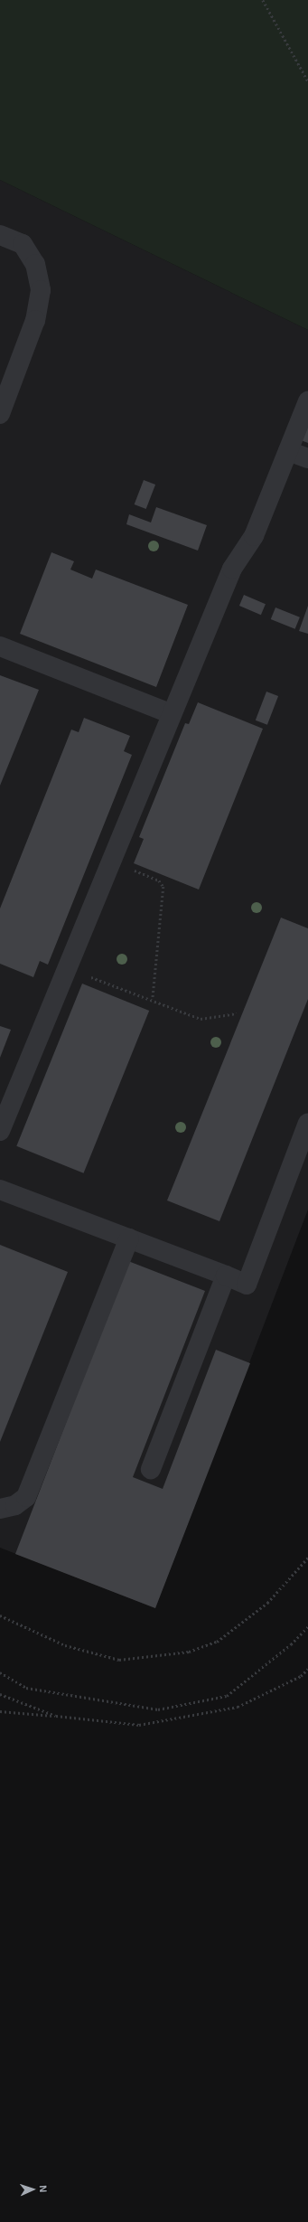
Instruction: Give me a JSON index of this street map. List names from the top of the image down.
{
  "north": "right"
}
